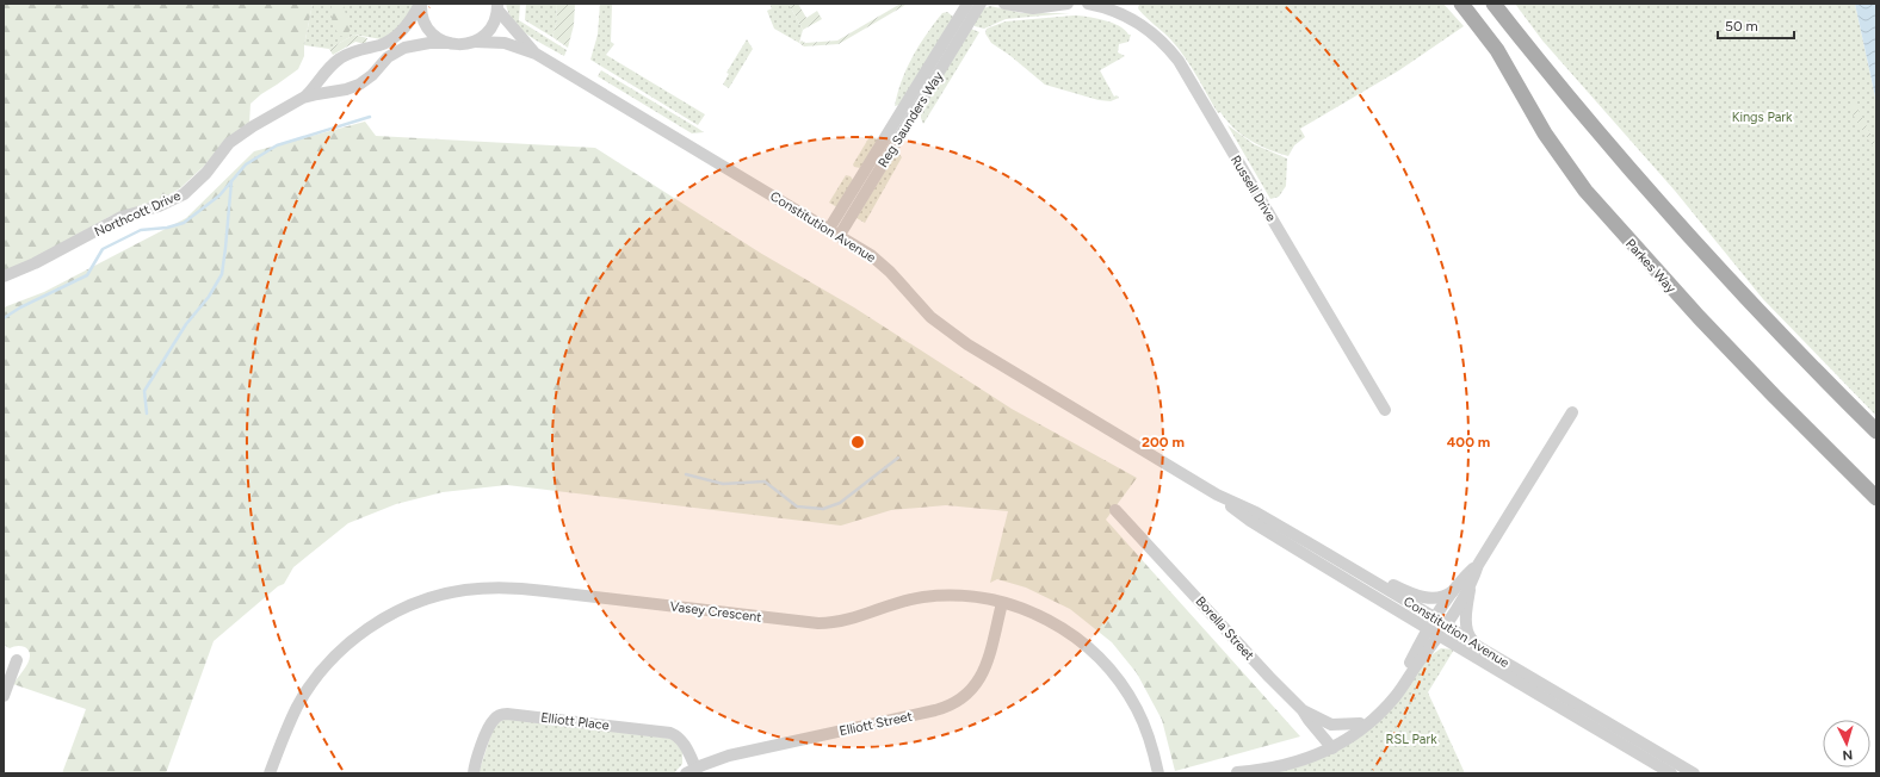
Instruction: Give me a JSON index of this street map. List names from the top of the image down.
{
  "streets": {
    "main road": ["Parkes Way"],
    "street": [
      "Reg Saunders Way",
      "Russell Drive",
      "Northcott Drive",
      "Constitution Avenue",
      "Vasey Crescent",
      "Borella Street",
      "Elliott Place",
      "Elliott Street"
    ]
  },
  "crossings": [
    ["Reg Saunders Way", "Constitution Avenue"],
    ["Northcott Drive", "Constitution Avenue"],
    ["Vasey Crescent", "Elliott Street"],
    ["Elliott Place", "Elliott Street"]
  ],
  "parks": ["Kings Park", "RSL Park"],
  "scale_bar": "50 m",
  "north": "bottom",
  "rings": ["200 m", "400 m"]
}
